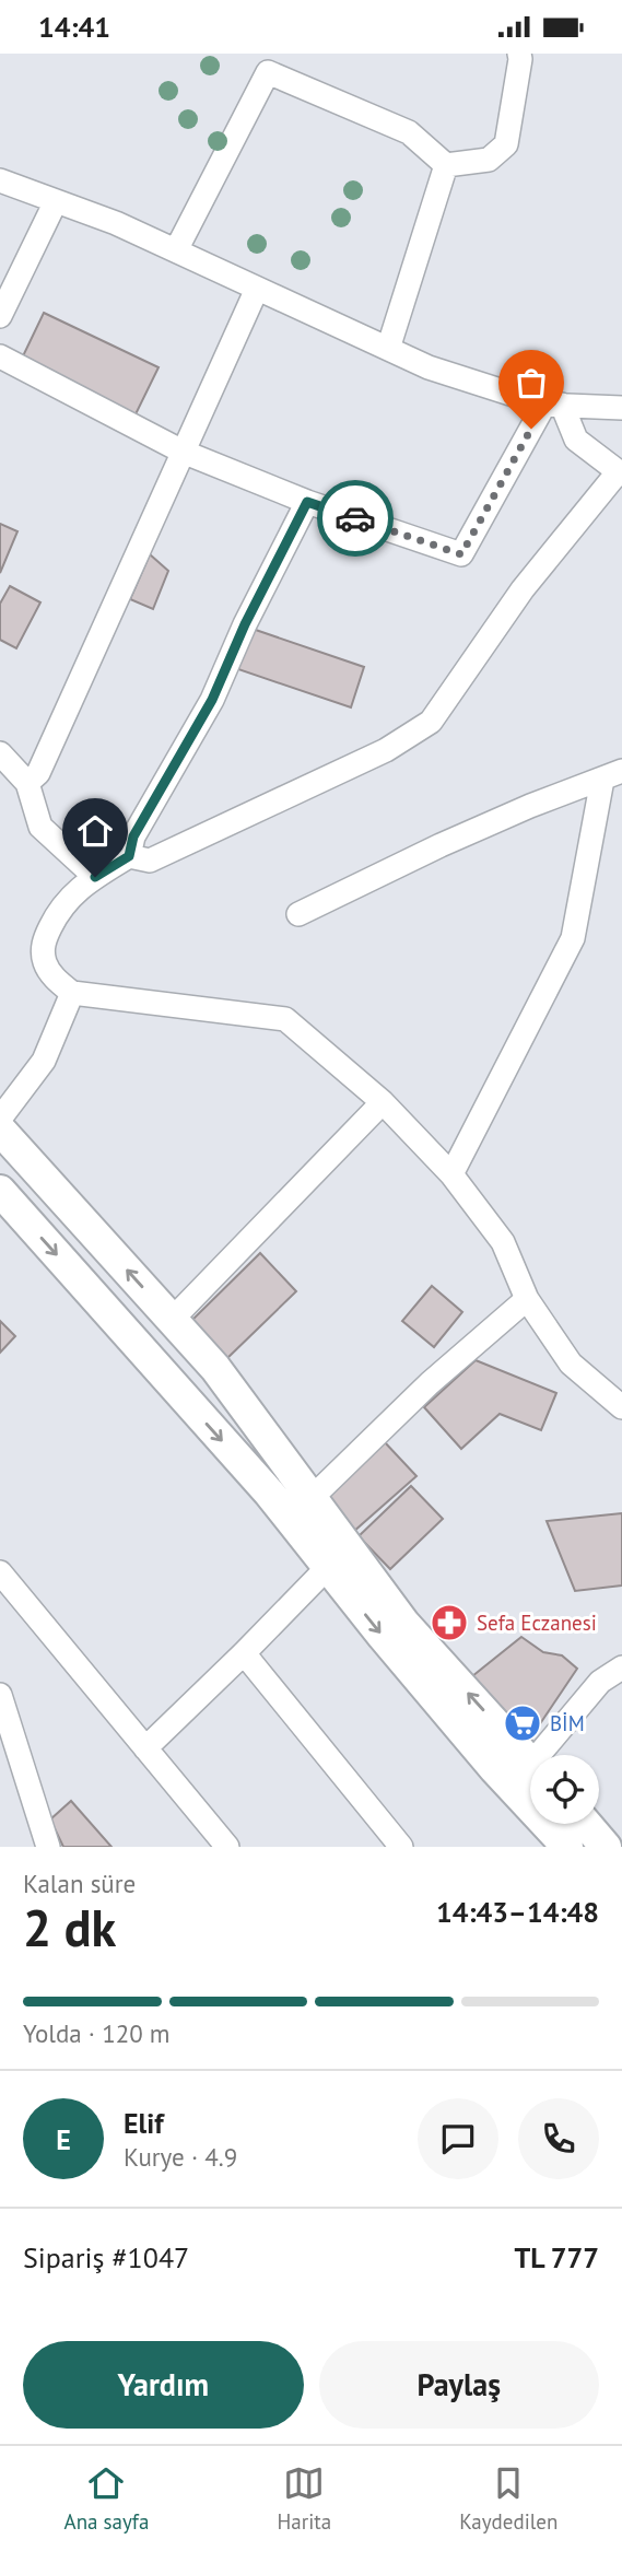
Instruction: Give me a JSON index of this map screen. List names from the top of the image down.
{
  "places": {
    "pharmacy": ["Sefa Eczanesi"],
    "supermarket": ["BİM"]
  },
  "page": {
    "status": "14:41",
    "heading": ["2 dk", "Kalan süre", "14:43–14:48"],
    "panel": [
      "Elif",
      "Kurye · 4.9",
      "Sipariş #1047",
      "TL 777"
    ],
    "bar": "Yolda · 120 m",
    "round": "E",
    "buttons": ["Yardım", "Paylaş"],
    "tabs": ["Ana sayfa", "Harita", "Kaydedilen"]
  }
}
